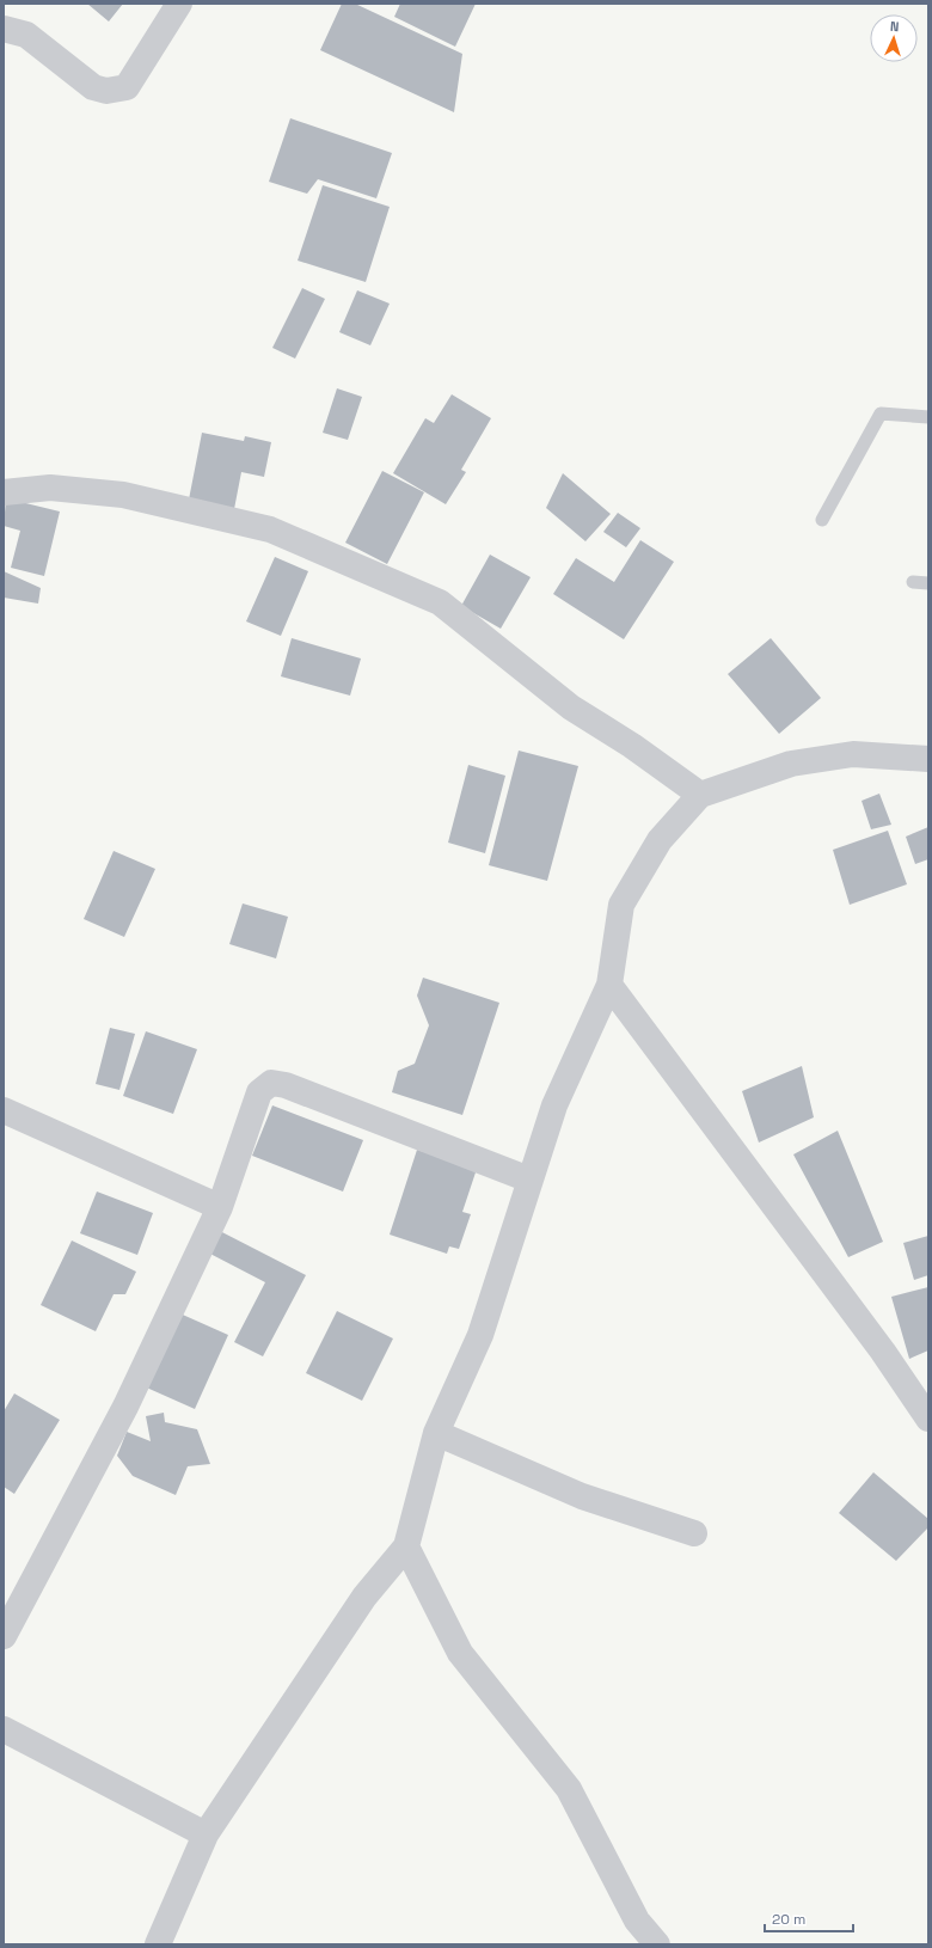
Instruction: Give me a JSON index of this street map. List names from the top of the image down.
{
  "scale_bar": "20 m",
  "north": "top"
}
